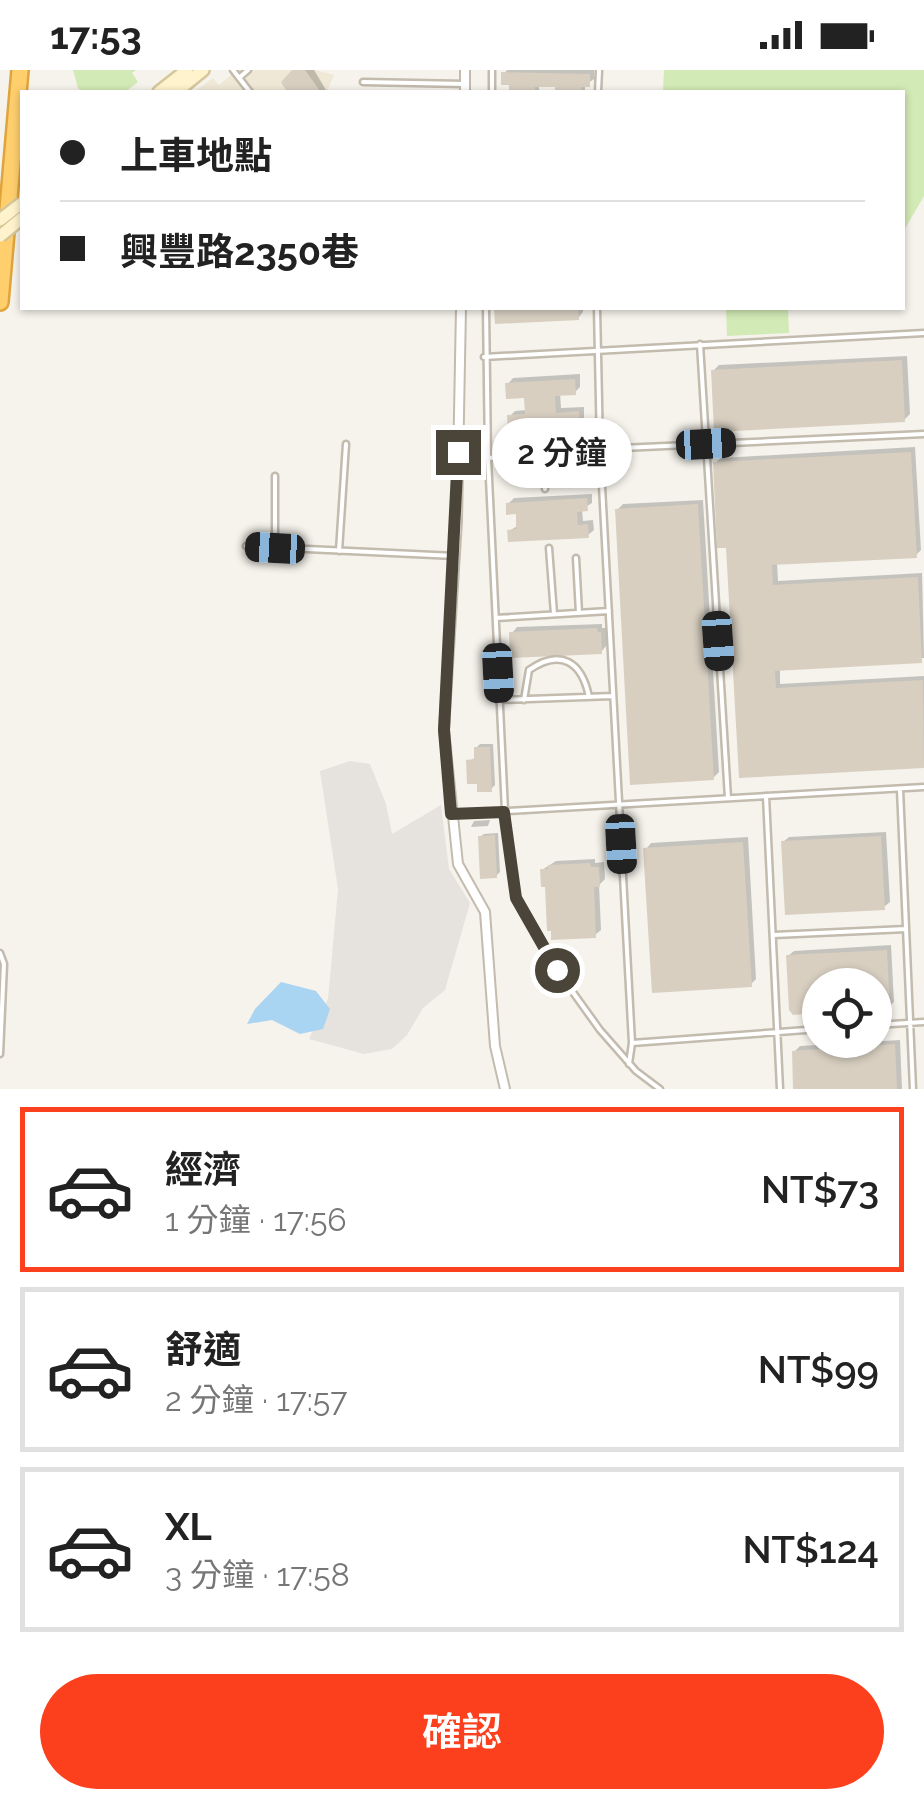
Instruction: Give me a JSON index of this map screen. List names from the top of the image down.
{
  "page": {
    "status": "17:53",
    "banner": ["上車地點", "興豐路2350巷"],
    "bubble": "2 分鐘",
    "list": [
      {
        "name": "經濟",
        "note": "1 分鐘 · 17:56",
        "value": "NT$73"
      },
      {
        "name": "舒適",
        "note": "2 分鐘 · 17:57",
        "value": "NT$99"
      },
      {
        "name": "XL",
        "note": "3 分鐘 · 17:58",
        "value": "NT$124"
      }
    ],
    "buttons": "確認"
  }
}
